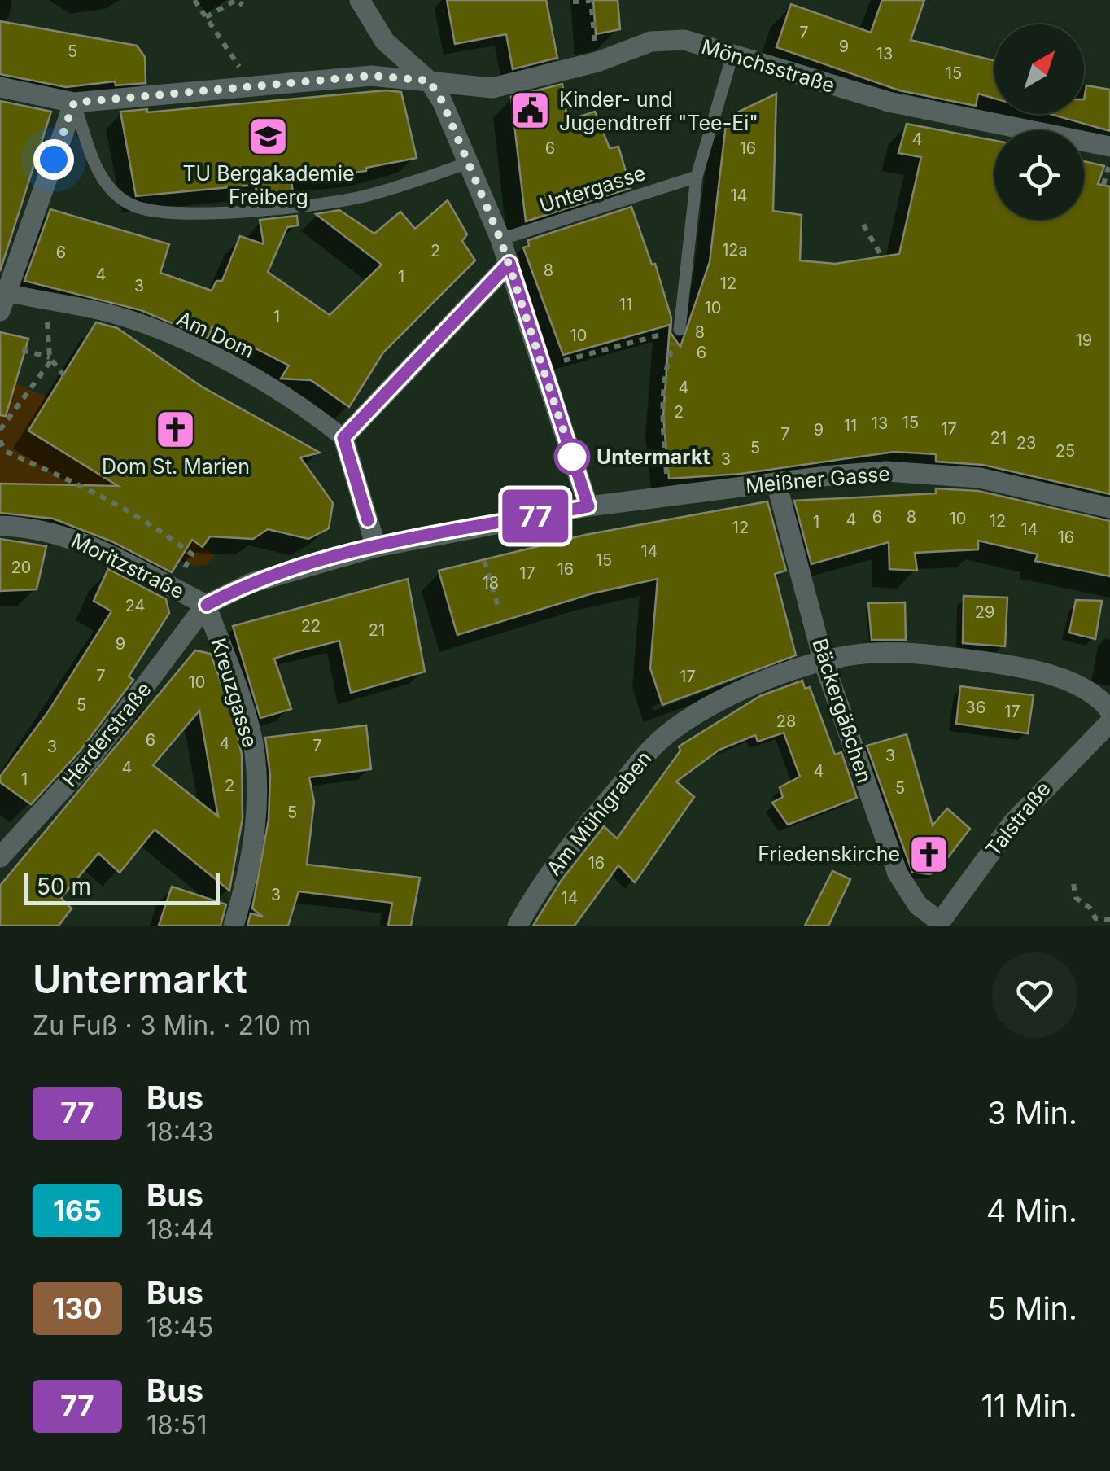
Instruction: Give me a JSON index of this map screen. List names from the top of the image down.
{
  "streets": {
    "street": [
      "Mönchsstraße",
      "Am Dom",
      "Meißner Gasse",
      "Moritzstraße",
      "Kreuzgasse",
      "Bäckergäßchen",
      "Herderstraße",
      "Am Mühlgraben",
      "Talstraße"
    ],
    "lane": ["Untergasse"]
  },
  "crossings": [
    ["Meißner Gasse", "Bäckergäßchen"],
    ["Moritzstraße", "Kreuzgasse"],
    ["Moritzstraße", "Herderstraße"],
    ["Kreuzgasse", "Herderstraße"],
    ["Bäckergäßchen", "Am Mühlgraben"],
    ["Bäckergäßchen", "Talstraße"]
  ],
  "places": {
    "public building": ["Kinder- und Jugendtreff \"Tee-Ei\""],
    "school or university": ["TU Bergakademie Freiberg"],
    "church": ["Dom St. Marien", "Friedenskirche"],
    "other": ["Untermarkt"]
  },
  "lines": ["bus line 77"],
  "house_numbers": [
    "7",
    "9",
    "5",
    "13",
    "15",
    "4",
    "6",
    "16",
    "14",
    "12a",
    "2",
    "6",
    "8",
    "4",
    "1",
    "12",
    "3",
    "11",
    "10",
    "1",
    "8",
    "10",
    "19",
    "6",
    "4",
    "2",
    "15",
    "13",
    "11",
    "17",
    "9",
    "7",
    "21",
    "23",
    "5",
    "25",
    "3",
    "6",
    "8",
    "10",
    "4",
    "12",
    "1",
    "12",
    "14",
    "16",
    "14",
    "15",
    "20",
    "16",
    "17",
    "18",
    "24",
    "29",
    "22",
    "21",
    "9",
    "7",
    "17",
    "10",
    "5",
    "36",
    "17",
    "28",
    "6",
    "4",
    "7",
    "3",
    "3",
    "4",
    "4",
    "1",
    "2",
    "5",
    "5",
    "16",
    "3",
    "14"
  ],
  "scale_bar": "50 m",
  "north": "top right",
  "page": {
    "on_map": "77",
    "scale": "50 m",
    "heading": ["Untermarkt", "Zu Fuß · 3 Min. · 210 m"],
    "list": [
      {
        "mark": "77",
        "name": "Bus",
        "note": "18:43",
        "value": "3 Min."
      },
      {
        "mark": "165",
        "name": "Bus",
        "note": "18:44",
        "value": "4 Min."
      },
      {
        "mark": "130",
        "name": "Bus",
        "note": "18:45",
        "value": "5 Min."
      },
      {
        "mark": "77",
        "name": "Bus",
        "note": "18:51",
        "value": "11 Min."
      }
    ]
  }
}
